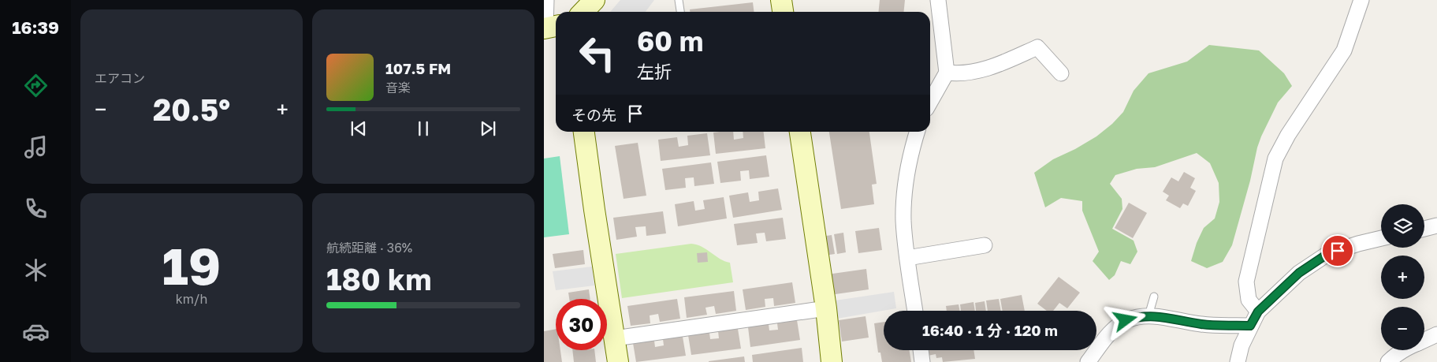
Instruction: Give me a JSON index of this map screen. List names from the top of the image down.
{
  "page": {
    "tabs": "16:39",
    "tile": [
      "エアコン",
      ["19", "km/h"],
      ["航続距離 · 36%", "180 km"]
    ],
    "turn": ["60 m", "左折"],
    "song": ["107.5 FM", "音楽"],
    "heat": ["−", "20.5°", "+"],
    "then": "その先",
    "map_buttons": ["+", "−"],
    "limit": "30",
    "trip": "16:40 · 1 分 · 120 m"
  }
}
